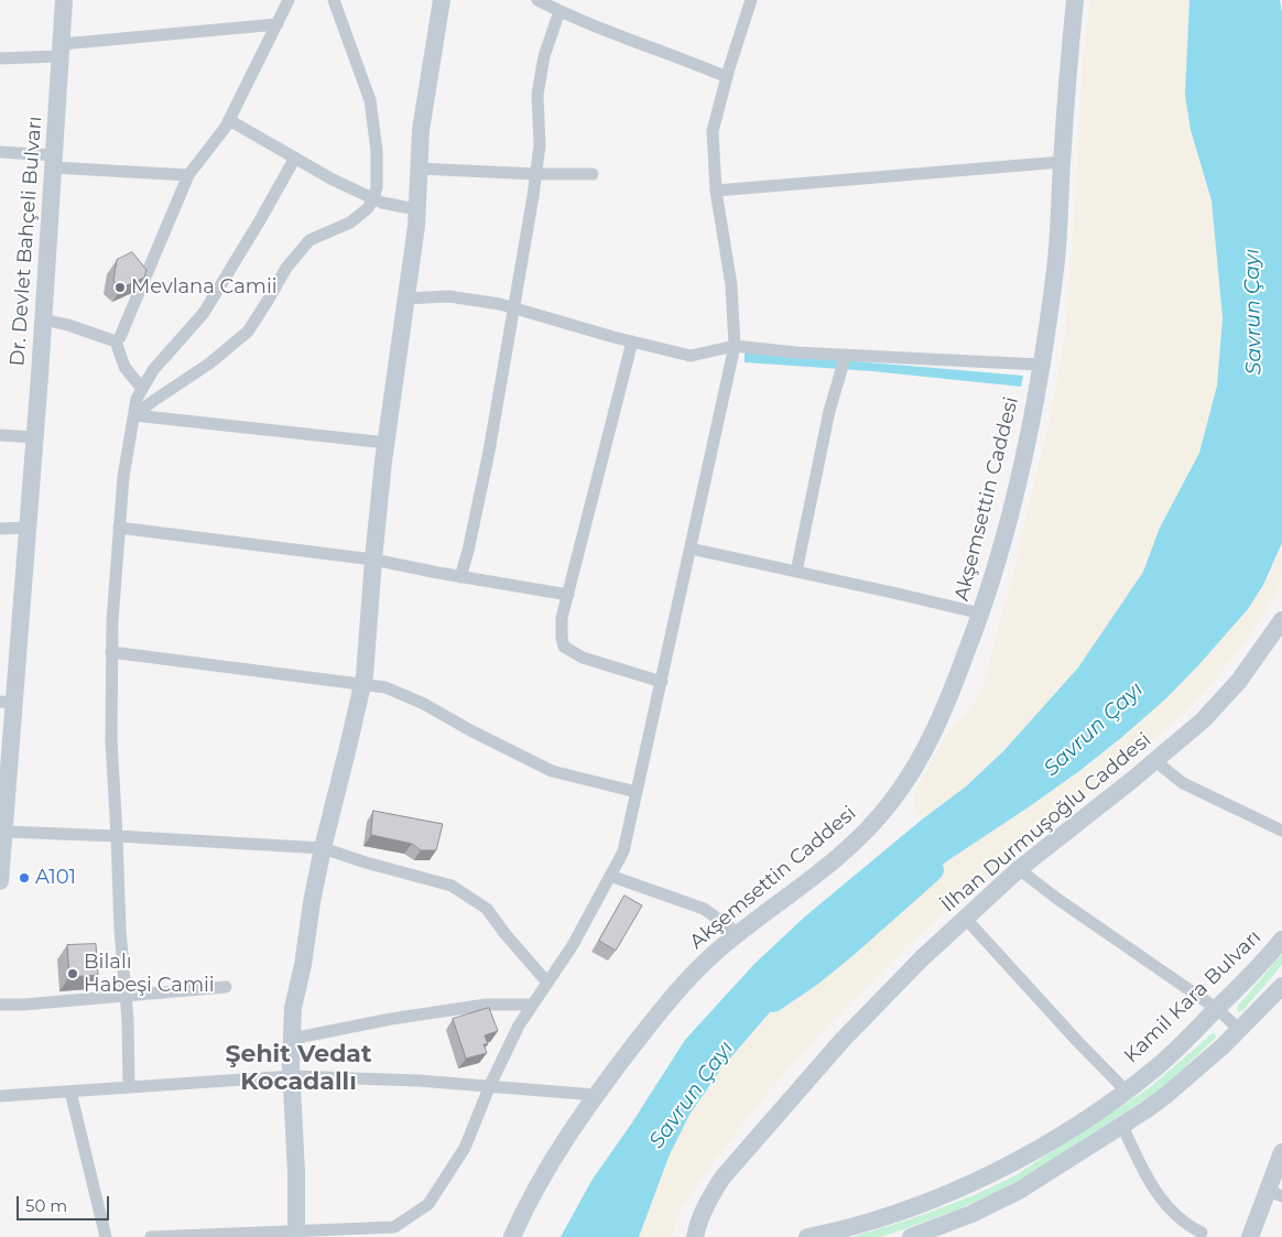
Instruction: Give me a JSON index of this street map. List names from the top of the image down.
{
  "streets": {
    "street": [
      "Dr. Devlet Bahçeli Bulvarı",
      "Akşemsettin Caddesi",
      "İlhan Durmuşoğlu Caddesi",
      "Kamil Kara Bulvarı"
    ]
  },
  "districts": ["Şehit Vedat Kocadallı"],
  "water": ["Savrun Çayı"],
  "places": ["Mevlana Camii", "A101", "Bilalı Habeşi Camii"],
  "scale_bar": "50 m"
}
